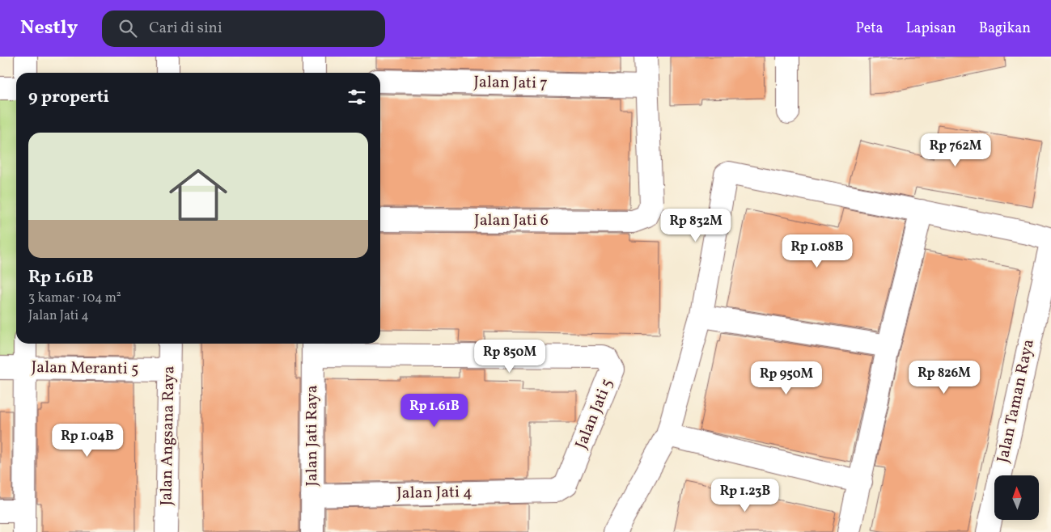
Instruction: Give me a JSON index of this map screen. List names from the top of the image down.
{
  "streets": {
    "street": [
      "Jalan Jati 7",
      "Jalan Jati 6",
      "Jalan Meranti 5",
      "Jalan Taman Raya",
      "Jalan Jati 5",
      "Jalan Angsana Raya",
      "Jalan Jati Raya",
      "Jalan Jati 4"
    ]
  },
  "crossings": [
    ["Jalan Jati 7", "Jalan Jati 6"],
    ["Jalan Meranti 5", "Jalan Angsana Raya"],
    ["Jalan Jati 5", "Jalan Jati Raya"],
    ["Jalan Jati 5", "Jalan Jati 4"],
    ["Jalan Jati Raya", "Jalan Jati 4"]
  ],
  "north": "top",
  "page": {
    "header": "Nestly",
    "search": "Cari di sini",
    "nav": ["Peta", "Lapisan", "Bagikan"],
    "heading": "9 properti",
    "list": [
      {
        "name": "Rp 1.61B",
        "note": "3 kamar · 104 m² · Jalan Jati 4"
      }
    ],
    "price": [
      "Rp 762M",
      "Rp 832M",
      "Rp 1.08B",
      "Rp 850M",
      "Rp 826M",
      "Rp 950M",
      "Rp 1.61B",
      "Rp 1.04B",
      "Rp 1.23B"
    ]
  }
}
